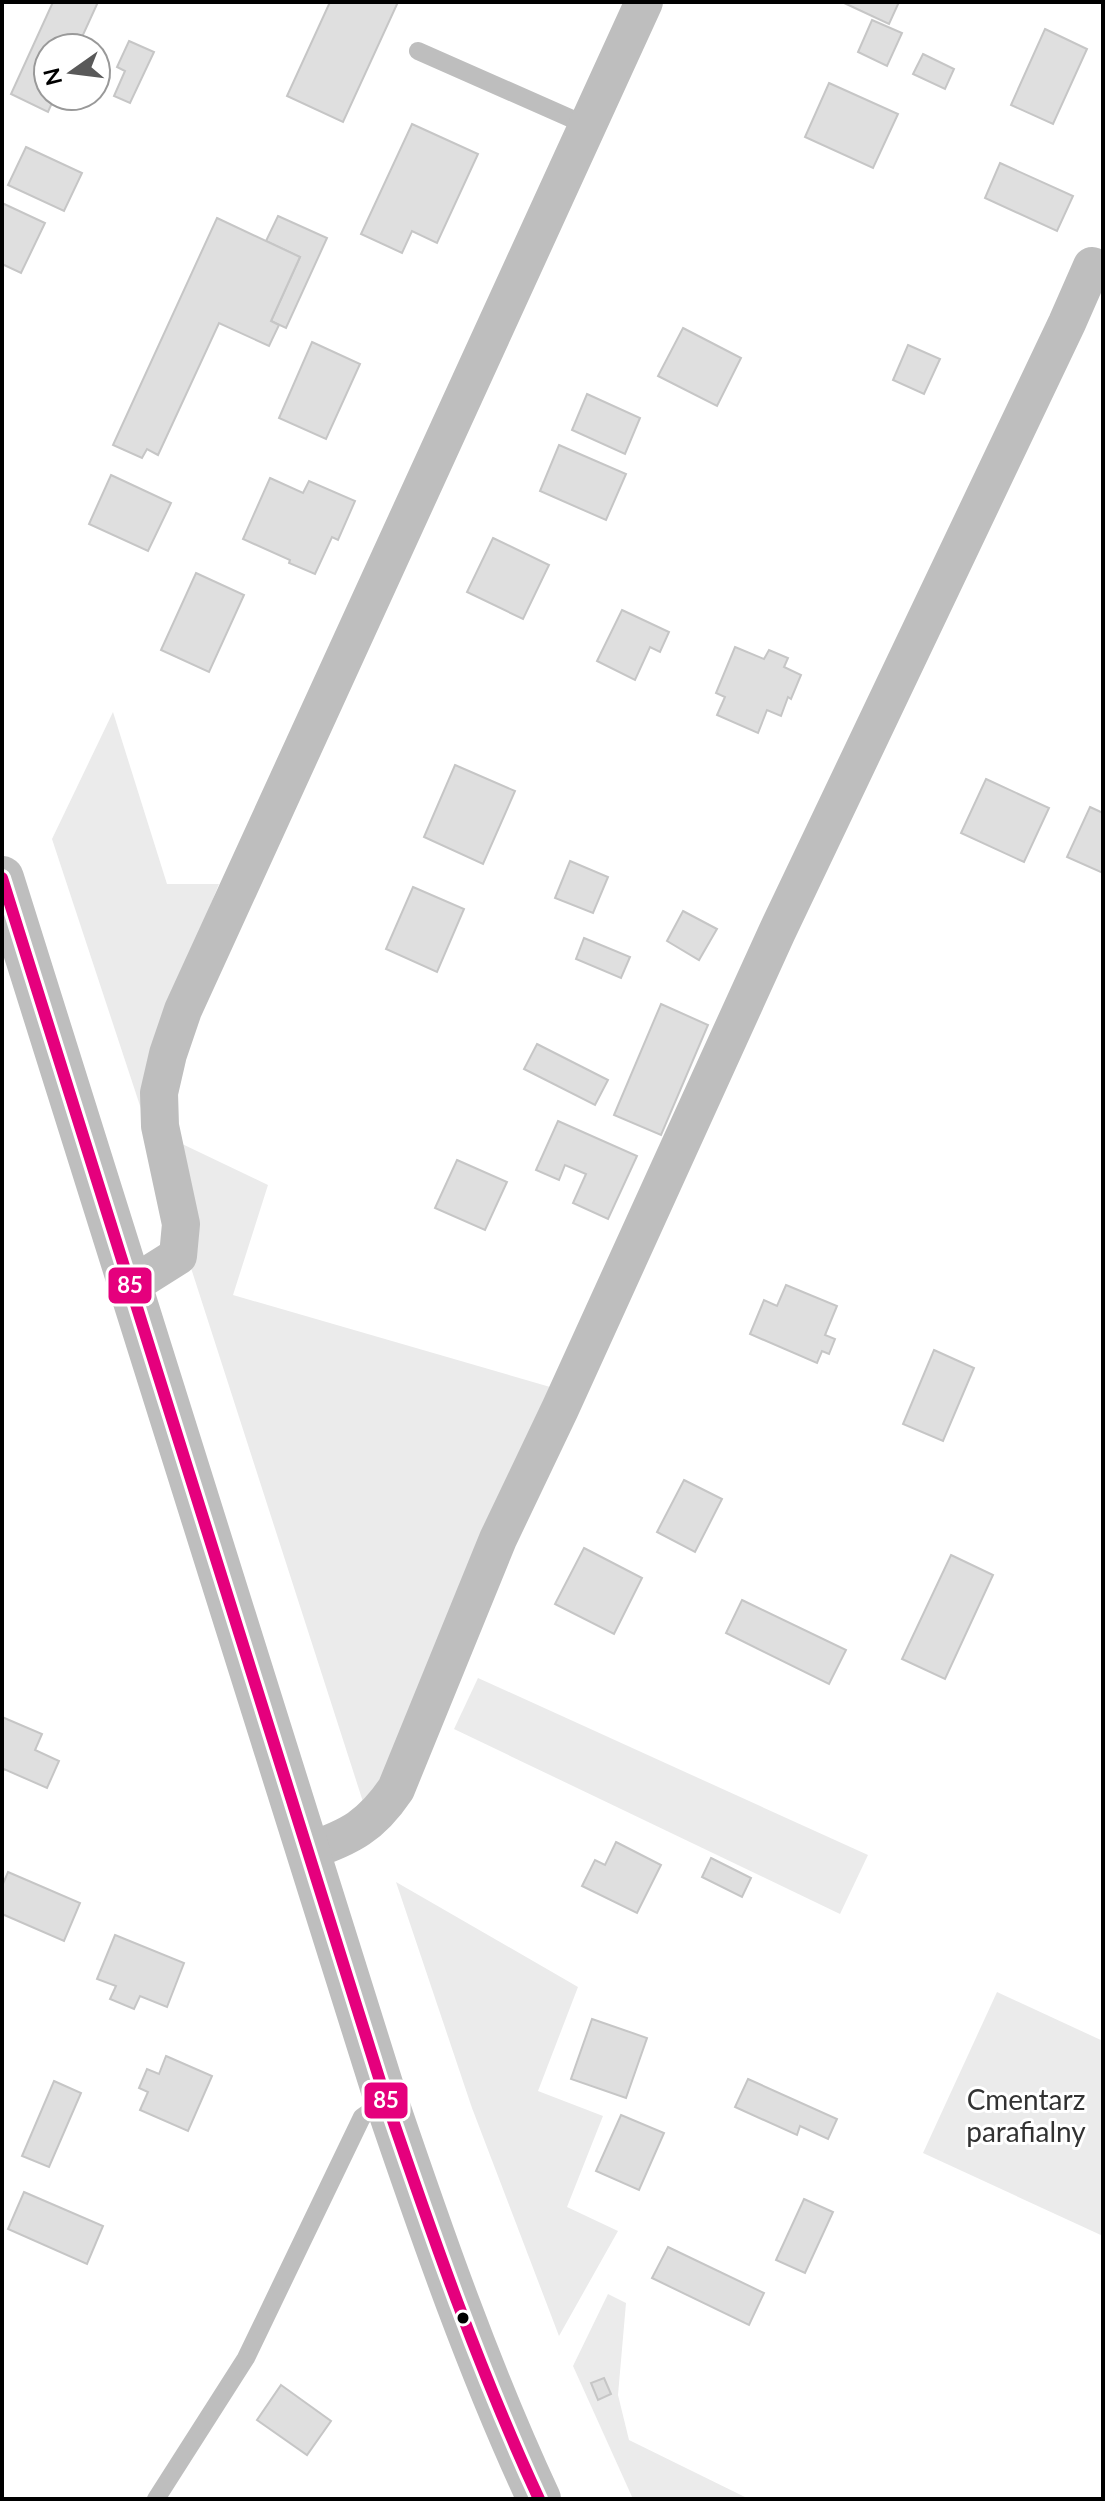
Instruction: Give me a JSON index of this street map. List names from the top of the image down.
{
  "parks": ["Cmentarz parafialny"],
  "lines": ["transit line 85"],
  "north": "left"
}
